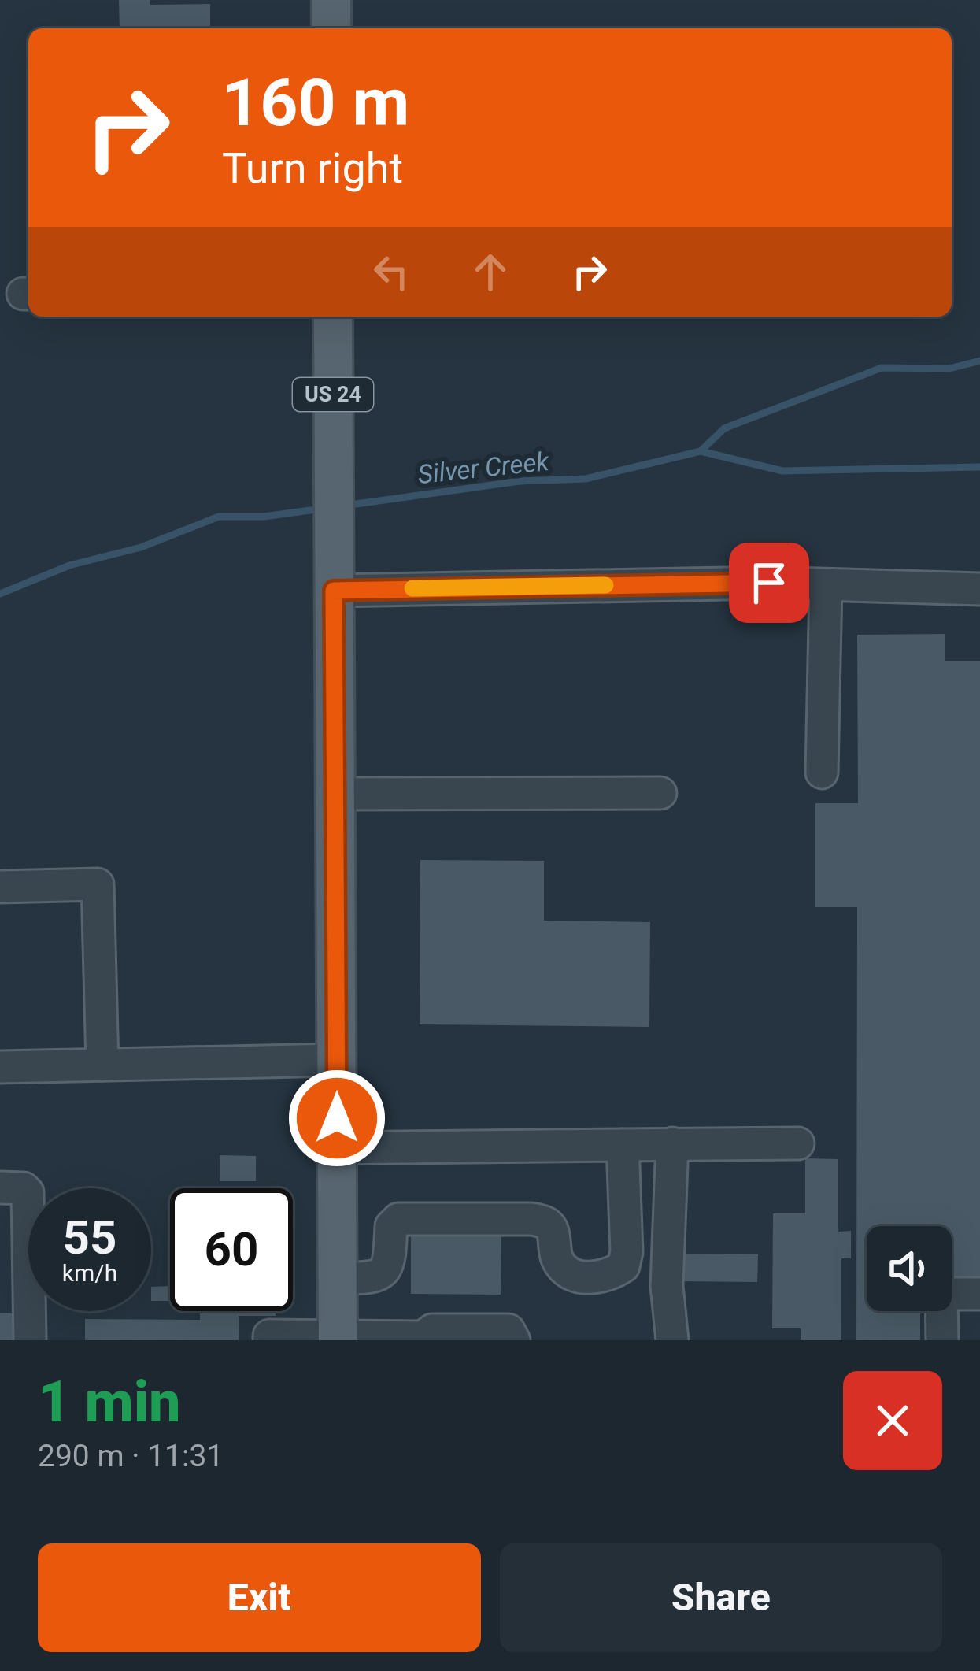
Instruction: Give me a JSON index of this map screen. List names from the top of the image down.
{
  "streets": {
    "main road": ["US 24"]
  },
  "water": ["Silver Creek"],
  "page": {
    "turn": ["160 m", "Turn right"],
    "speed": "55 km/h",
    "limit": "60",
    "heading": ["1 min", "290 m · 11:31"],
    "buttons": ["Exit", "Share"]
  }
}
